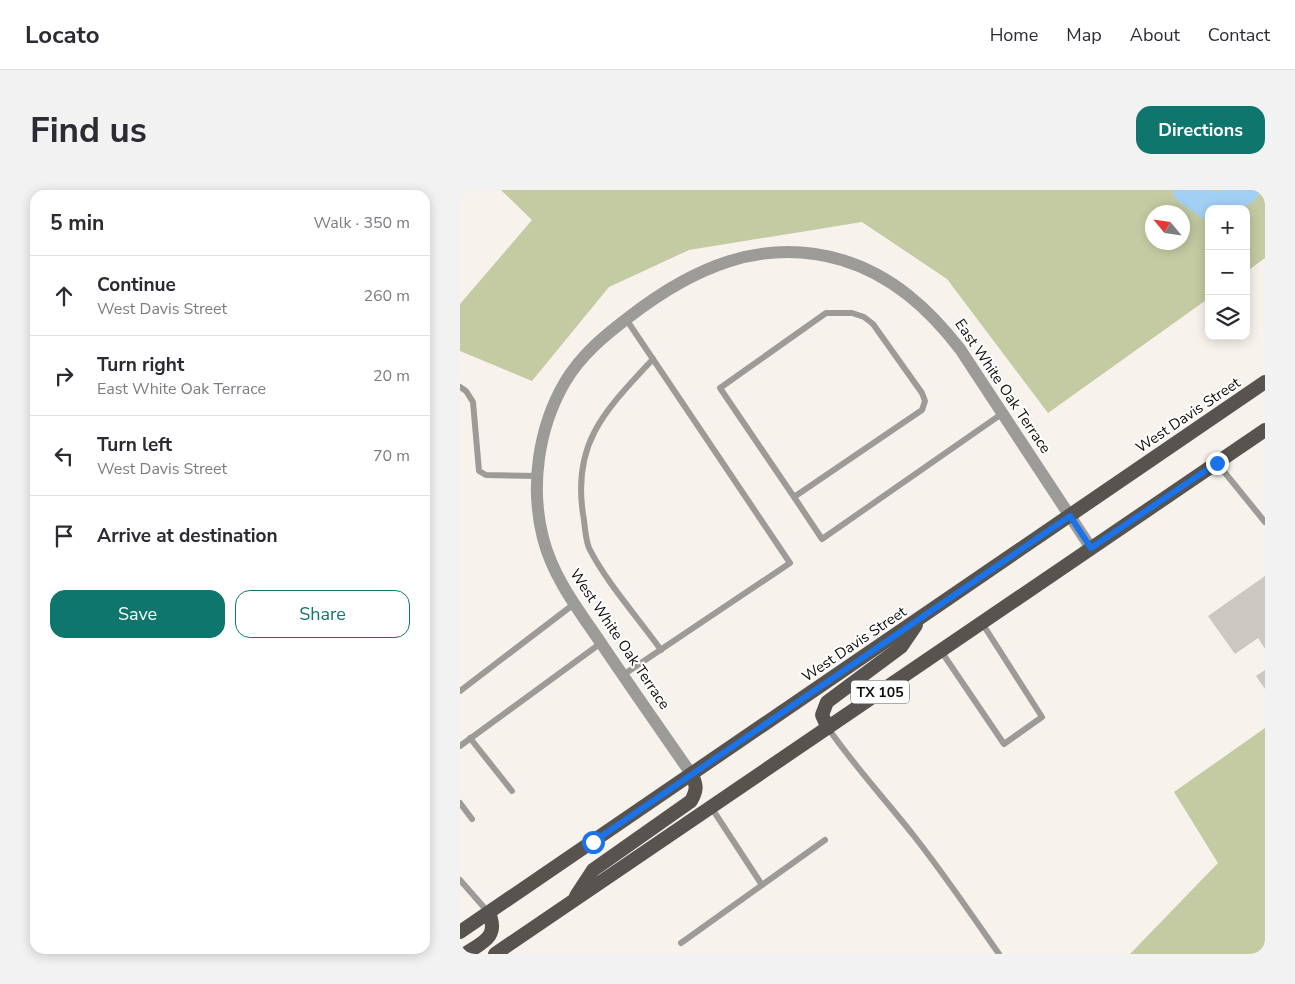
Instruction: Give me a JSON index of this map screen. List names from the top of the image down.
{
  "streets": {
    "main road": ["West Davis Street", "TX 105"],
    "street": ["East White Oak Terrace", "West White Oak Terrace"]
  },
  "crossings": [
    ["East White Oak Terrace", "West Davis Street"],
    ["East White Oak Terrace", "West White Oak Terrace"],
    ["East White Oak Terrace", "TX 105"],
    ["West Davis Street", "West White Oak Terrace"]
  ],
  "north": "top left",
  "page": {
    "header": "Locato",
    "nav": [
      "Home",
      "Map",
      "About",
      "Contact"
    ],
    "buttons": [
      "Directions",
      ["Save", "Share"]
    ],
    "title": "Find us",
    "heading": ["5 min", "Walk · 350 m"],
    "map_buttons": ["+", "−"],
    "list": [
      ["Continue", "West Davis Street", "260 m"],
      ["Turn right", "East White Oak Terrace", "20 m"],
      ["Turn left", "West Davis Street", "70 m"],
      "Arrive at destination"
    ]
  }
}
